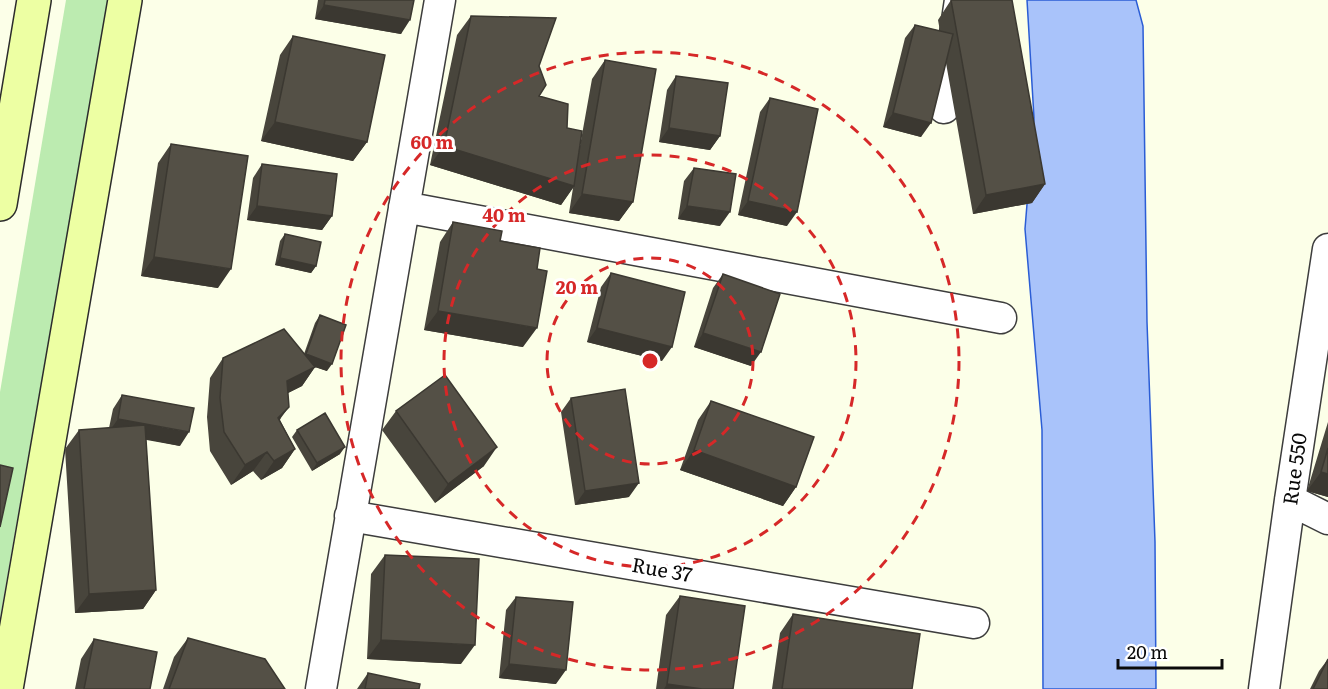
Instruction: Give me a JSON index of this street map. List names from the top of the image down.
{
  "streets": {
    "street": ["Rue 550", "Rue 37"]
  },
  "scale_bar": "20 m",
  "rings": ["60 m", "40 m", "20 m"]
}
